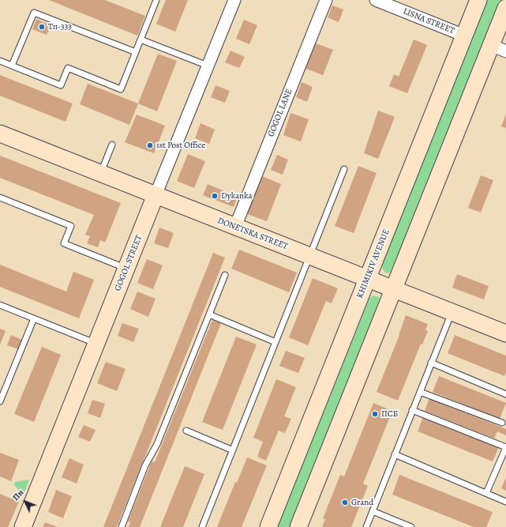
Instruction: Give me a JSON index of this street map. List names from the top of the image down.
{
  "streets": {
    "main road": ["DONETSKA STREET", "GOGOL STREET", "KHIMIKIV AVENUE"],
    "street": ["LISNA STREET", "GOGOL LANE"]
  },
  "crossings": [
    ["LISNA STREET", "KHIMIKIV AVENUE"],
    ["GOGOL LANE", "DONETSKA STREET"],
    ["DONETSKA STREET", "GOGOL STREET"],
    ["DONETSKA STREET", "KHIMIKIV AVENUE"]
  ],
  "places": [
    "Тп-333",
    "1st Post Office",
    "Dykanka",
    "ПСБ",
    "Grand"
  ],
  "north": "top left"
}
